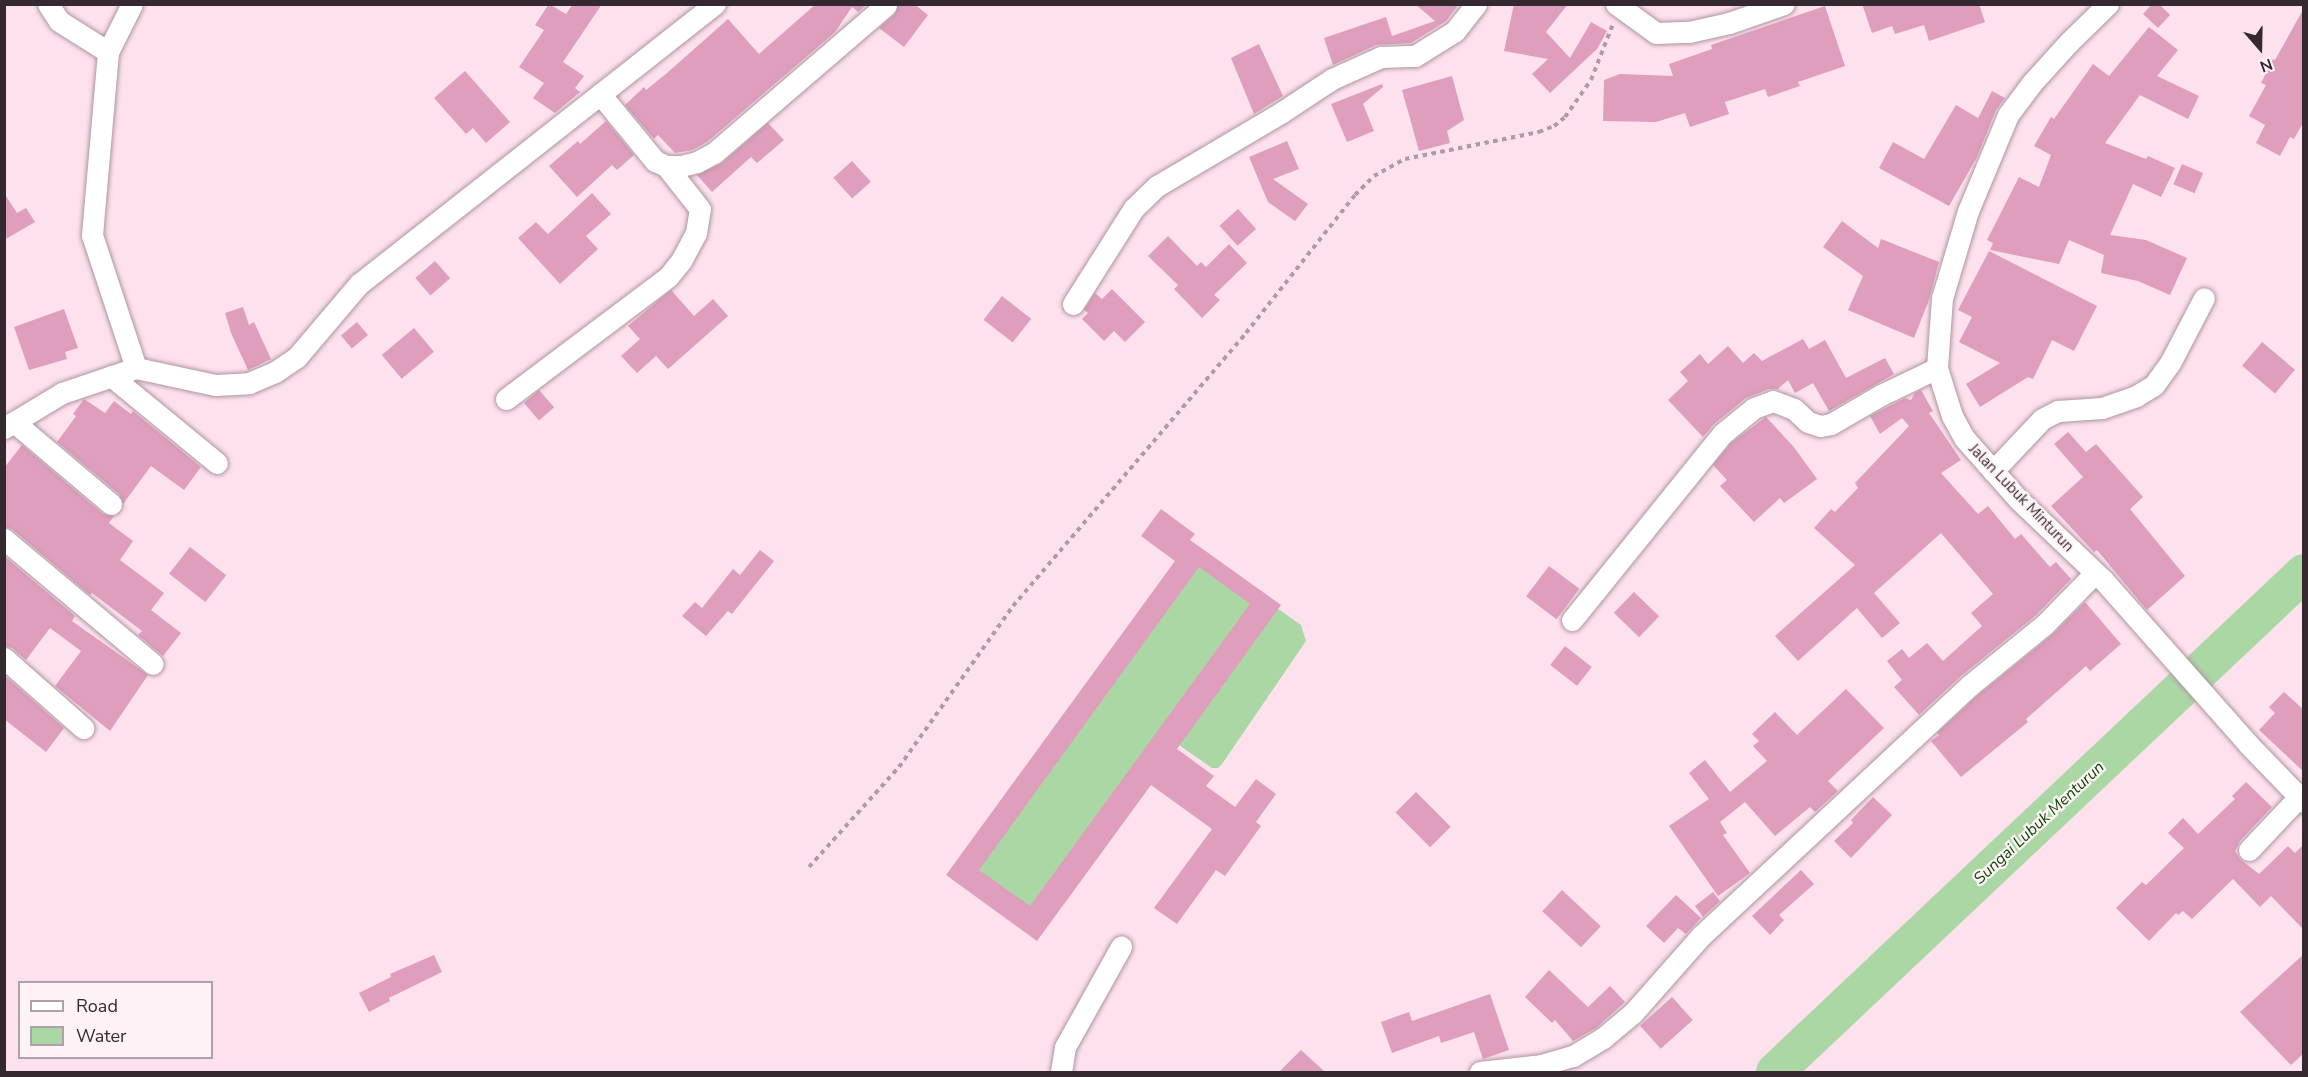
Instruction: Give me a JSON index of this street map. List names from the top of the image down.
{
  "streets": {
    "street": ["Jalan Lubuk Minturun"]
  },
  "water": ["Sungai Lubuk Menturun"],
  "legend": ["Road", "Water"],
  "north": "bottom"
}
